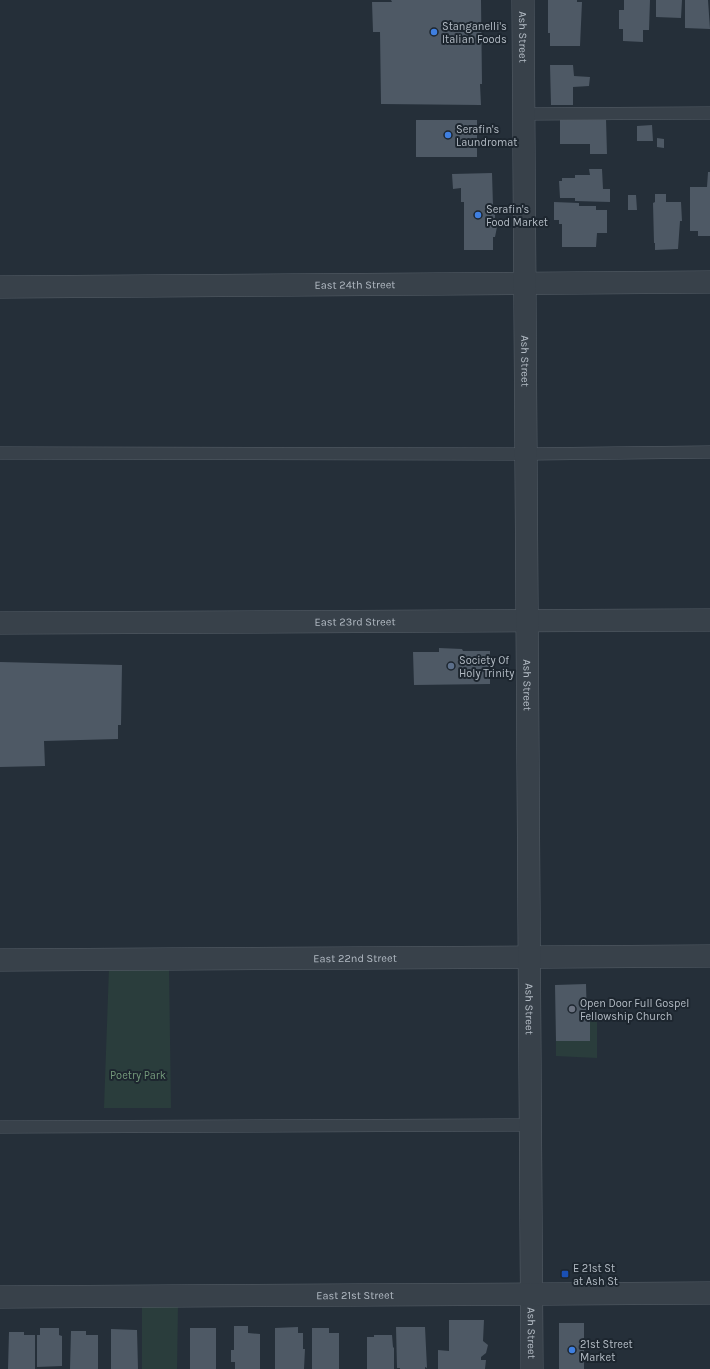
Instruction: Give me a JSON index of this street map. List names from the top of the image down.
{
  "streets": {
    "street": [
      "Ash Street",
      "East 24th Street",
      "East 23rd Street",
      "East 22nd Street",
      "East 21st Street"
    ]
  },
  "crossings": [
    ["Ash Street", "East 24th Street"],
    ["Ash Street", "East 23rd Street"],
    ["Ash Street", "East 22nd Street"],
    ["Ash Street", "East 21st Street"]
  ],
  "parks": ["Poetry Park"],
  "places": {
    "other": [
      "Stanganelli's Italian Foods",
      "Serafin's Laundromat",
      "Serafin's Food Market",
      "Society Of Holy Trinity",
      "Open Door Full Gospel Fellowship Church",
      "21st Street Market"
    ],
    "transit": ["E 21st St at Ash St"]
  }
}
